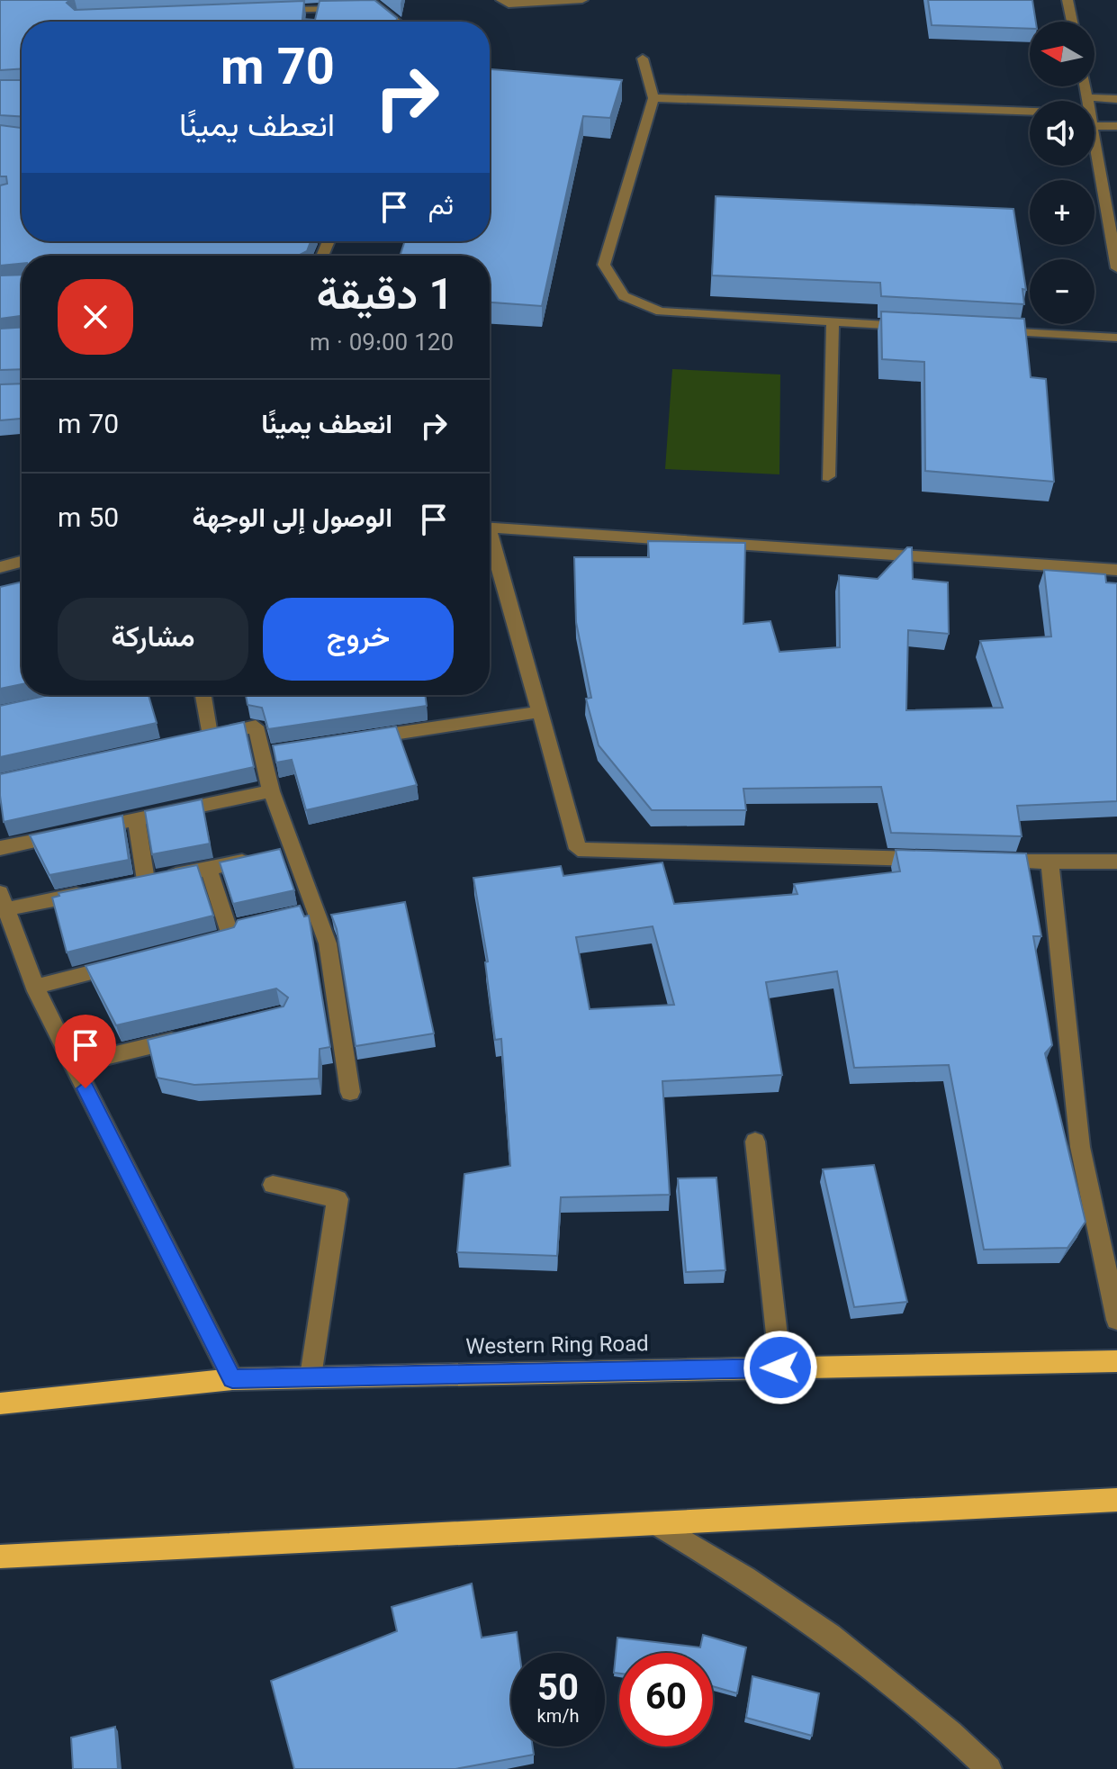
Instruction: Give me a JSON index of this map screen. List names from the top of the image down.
{
  "streets": {
    "main road": ["Western Ring Road"]
  },
  "north": "left",
  "page": {
    "map_buttons": ["+", "−"],
    "turn": ["70 m", "انعطف يمينًا"],
    "then": "ثم",
    "heading": ["1 دقيقة", "120 m · 09:00"],
    "list": [
      {
        "name": "انعطف يمينًا",
        "value": "70 m"
      },
      {
        "name": "الوصول إلى الوجهة",
        "value": "50 m"
      }
    ],
    "buttons": ["خروج", "مشاركة"],
    "speed": "50 km/h",
    "limit": "60"
  }
}
